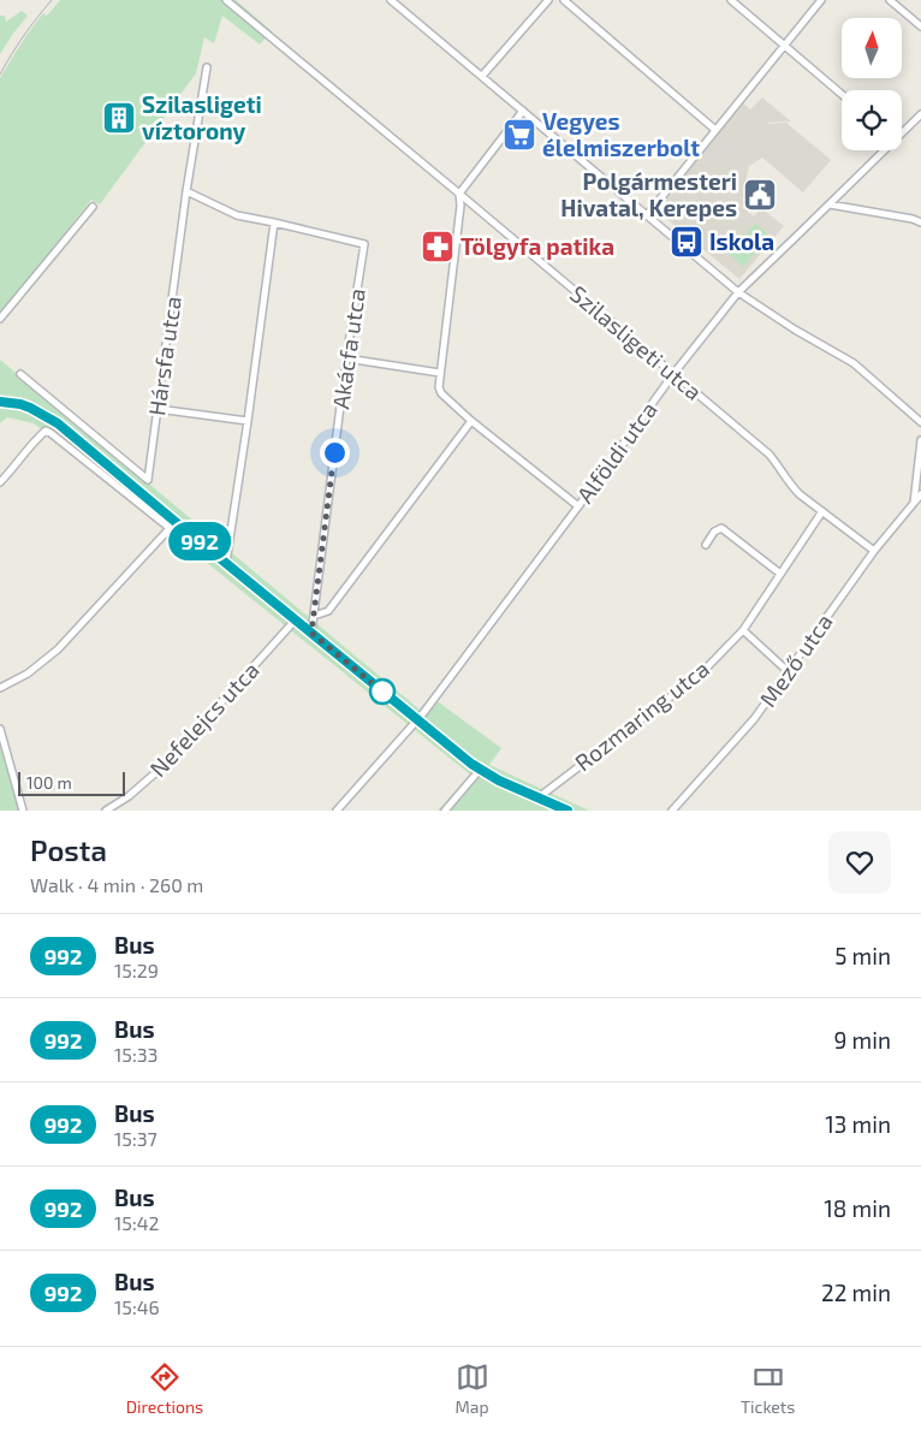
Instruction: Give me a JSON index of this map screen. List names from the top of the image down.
{
  "streets": {
    "street": [
      "Szilasligeti utca",
      "Akácfa utca",
      "Hársfa utca",
      "Alföldi utca",
      "Mező utca",
      "Rozmaring utca",
      "Nefelejcs utca"
    ]
  },
  "crossings": [
    ["Szilasligeti utca", "Alföldi utca"],
    ["Szilasligeti utca", "Mező utca"],
    ["Szilasligeti utca", "Rozmaring utca"]
  ],
  "places": {
    "building": ["Szilasligeti víztorony"],
    "supermarket": ["Vegyes élelmiszerbolt"],
    "public building": ["Polgármesteri Hivatal, Kerepes"],
    "bus stop": ["Iskola"],
    "pharmacy": ["Tölgyfa patika"]
  },
  "lines": ["bus line 992"],
  "scale_bar": "100 m",
  "north": "top",
  "page": {
    "on_map": "992",
    "scale": "100 m",
    "heading": ["Posta", "Walk · 4 min · 260 m"],
    "list": [
      {
        "mark": "992",
        "name": "Bus",
        "note": "15:29",
        "value": "5 min"
      },
      {
        "mark": "992",
        "name": "Bus",
        "note": "15:33",
        "value": "9 min"
      },
      {
        "mark": "992",
        "name": "Bus",
        "note": "15:37",
        "value": "13 min"
      },
      {
        "mark": "992",
        "name": "Bus",
        "note": "15:42",
        "value": "18 min"
      },
      {
        "mark": "992",
        "name": "Bus",
        "note": "15:46",
        "value": "22 min"
      }
    ],
    "tabs": ["Directions", "Map", "Tickets"]
  }
}
